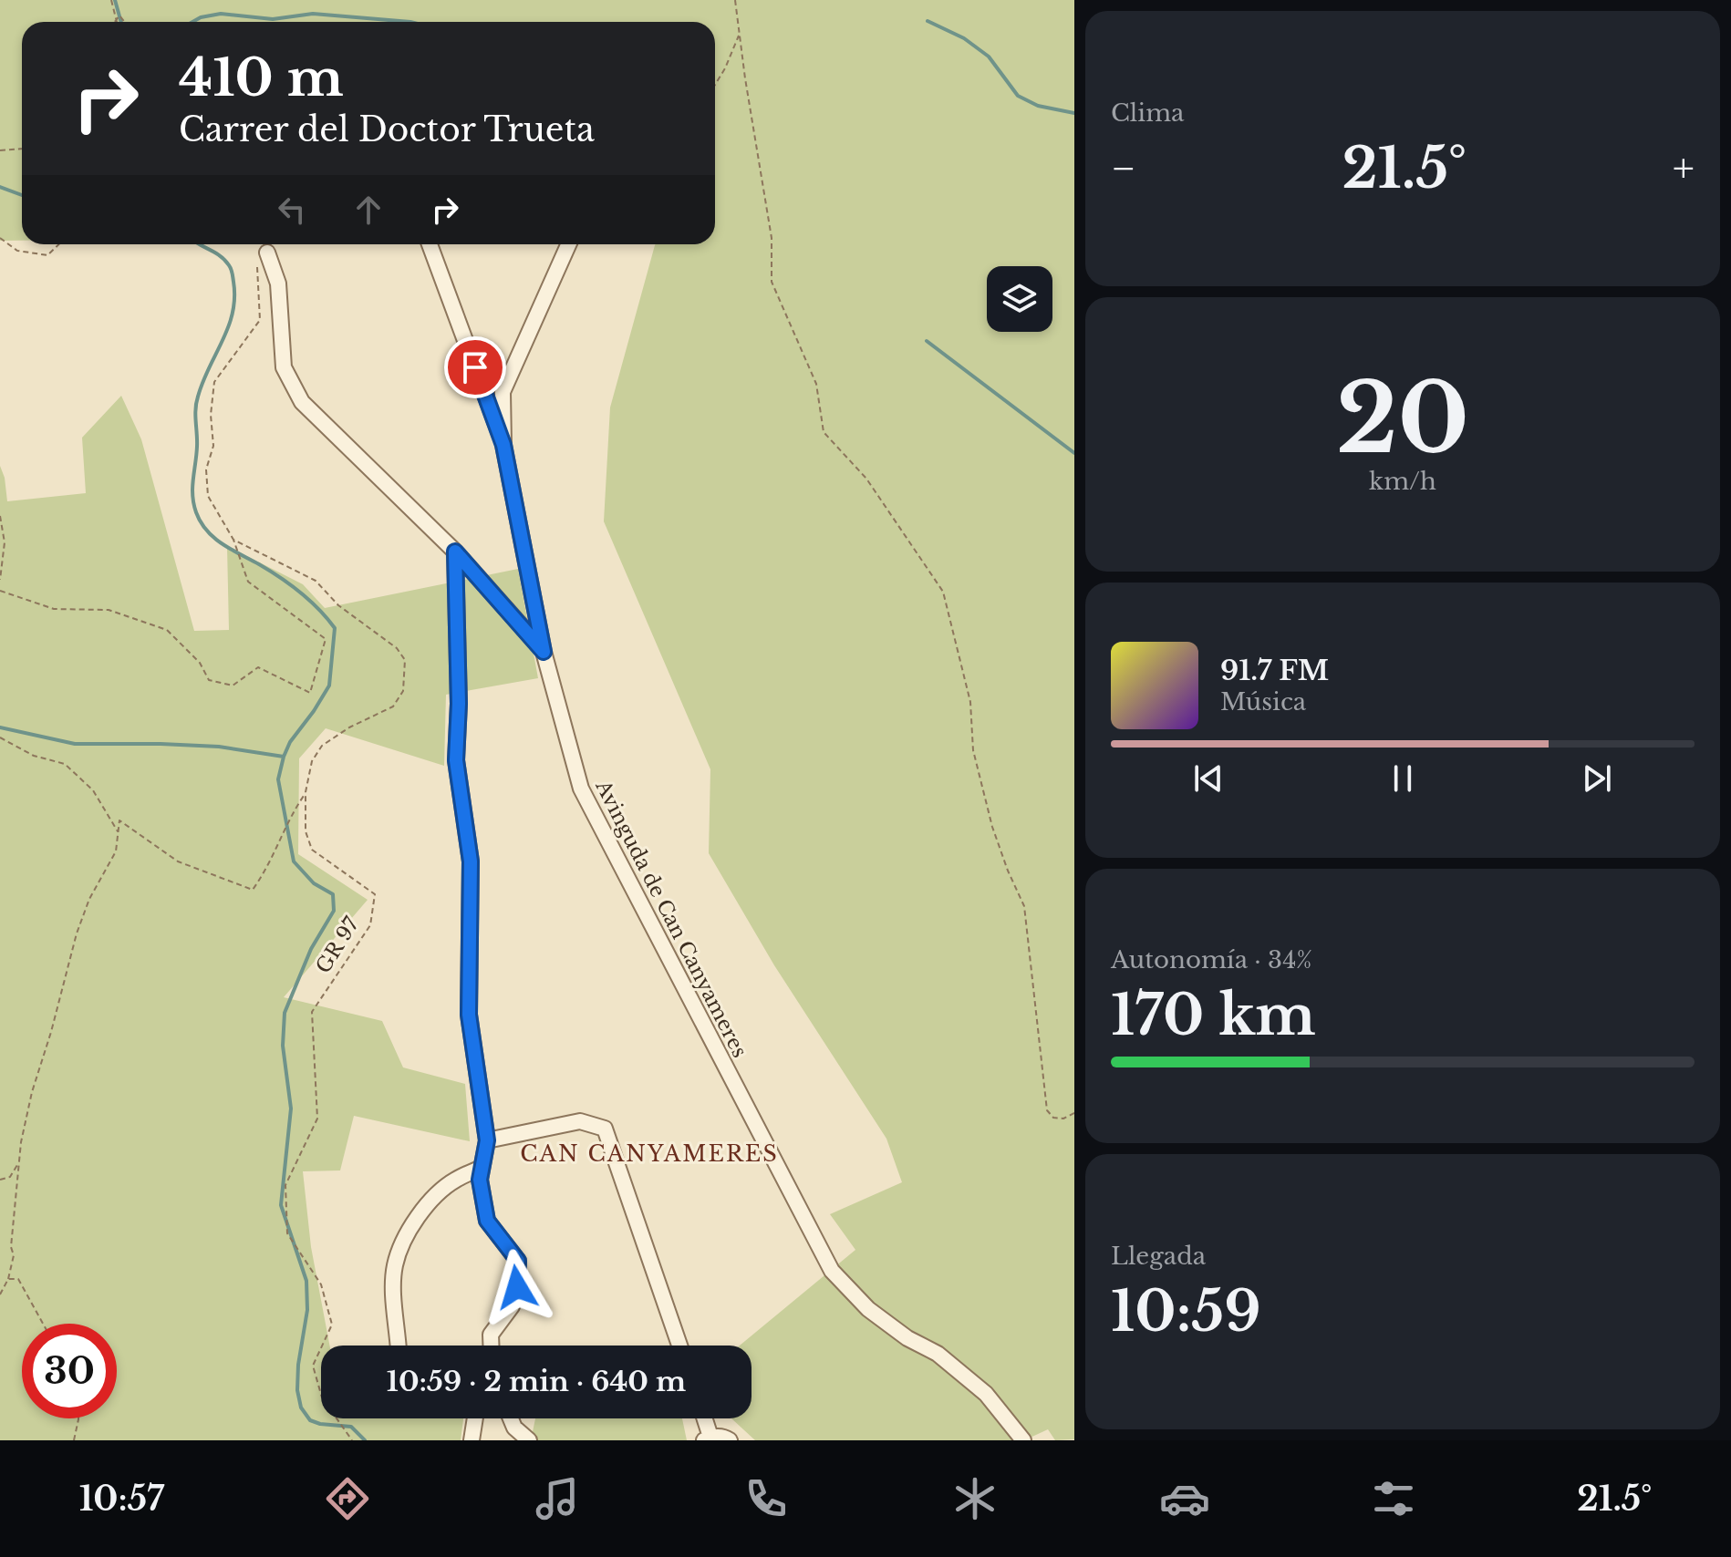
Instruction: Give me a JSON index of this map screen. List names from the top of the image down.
{
  "streets": {
    "street": ["Avinguda de Can Canyameres"],
    "path": ["GR 97"]
  },
  "districts": ["CAN CANYAMERES"],
  "page": {
    "tile": [
      "Clima",
      ["20", "km/h"],
      ["Autonomía · 34%", "170 km"],
      ["Llegada", "10:59"]
    ],
    "turn": ["410 m", "Carrer del Doctor Trueta"],
    "heat": ["−", "21.5°", "+"],
    "song": ["91.7 FM", "Música"],
    "limit": "30",
    "trip": "10:59 · 2 min · 640 m",
    "tabs": ["10:57", "21.5°"]
  }
}
